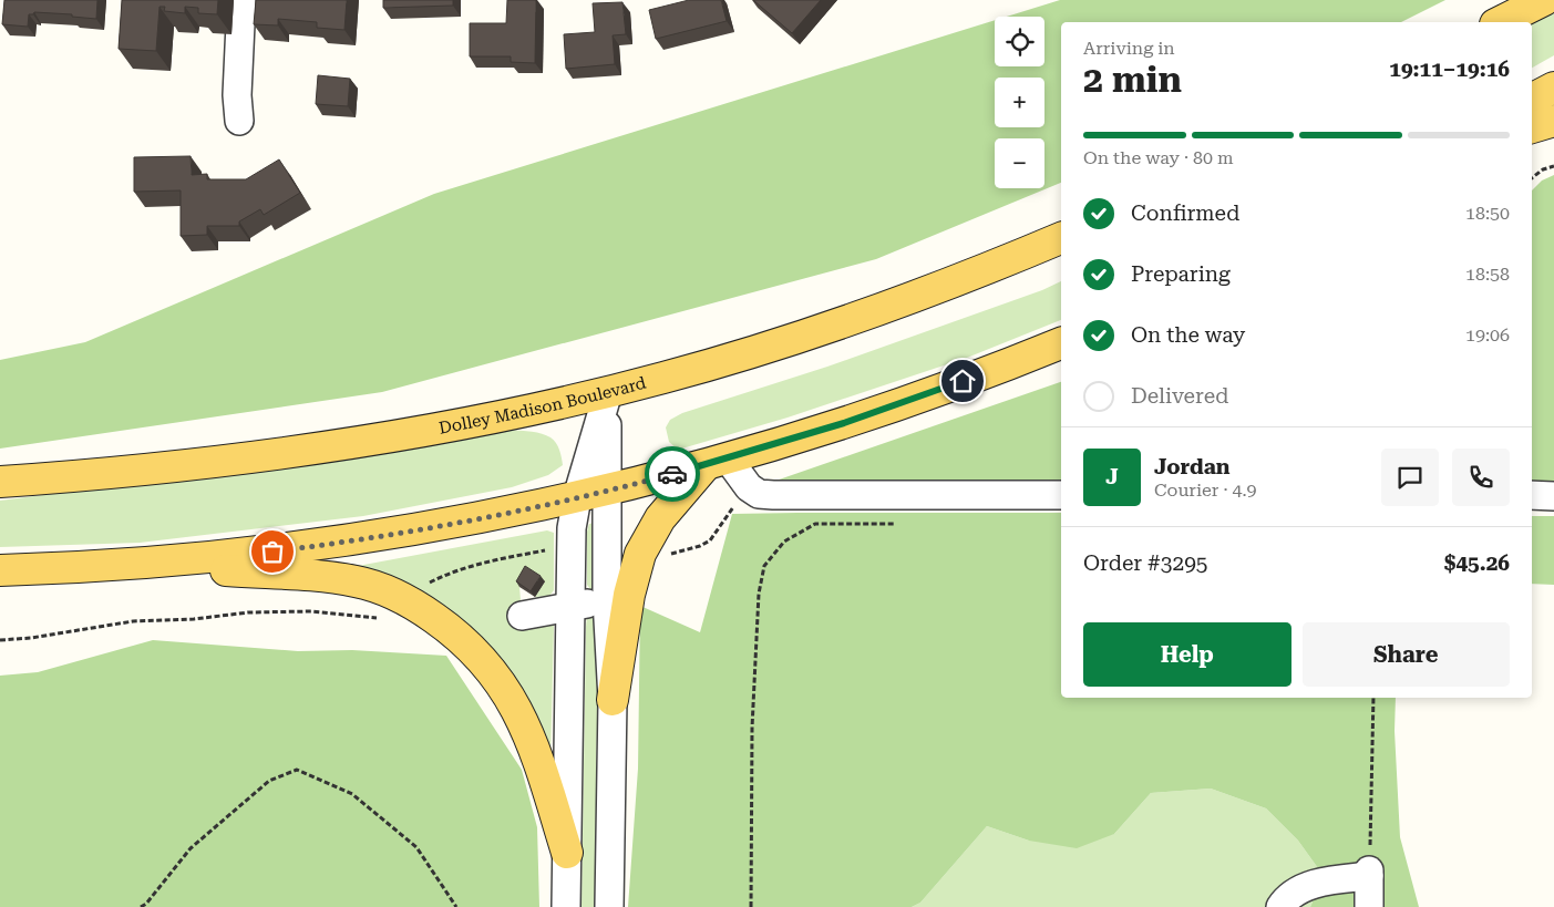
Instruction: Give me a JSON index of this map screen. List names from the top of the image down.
{
  "streets": {
    "main road": ["Dolley Madison Boulevard"]
  },
  "page": {
    "map_buttons": ["+", "−"],
    "heading": ["2 min", "Arriving in", "19:11–19:16"],
    "panel": [
      "Jordan",
      "Courier · 4.9",
      "Order #3295",
      "$45.26"
    ],
    "bar": "On the way · 80 m",
    "list": [
      ["Confirmed", "18:50"],
      ["Preparing", "18:58"],
      ["On the way", "19:06"],
      "Delivered"
    ],
    "round": "J",
    "buttons": ["Help", "Share"]
  }
}
